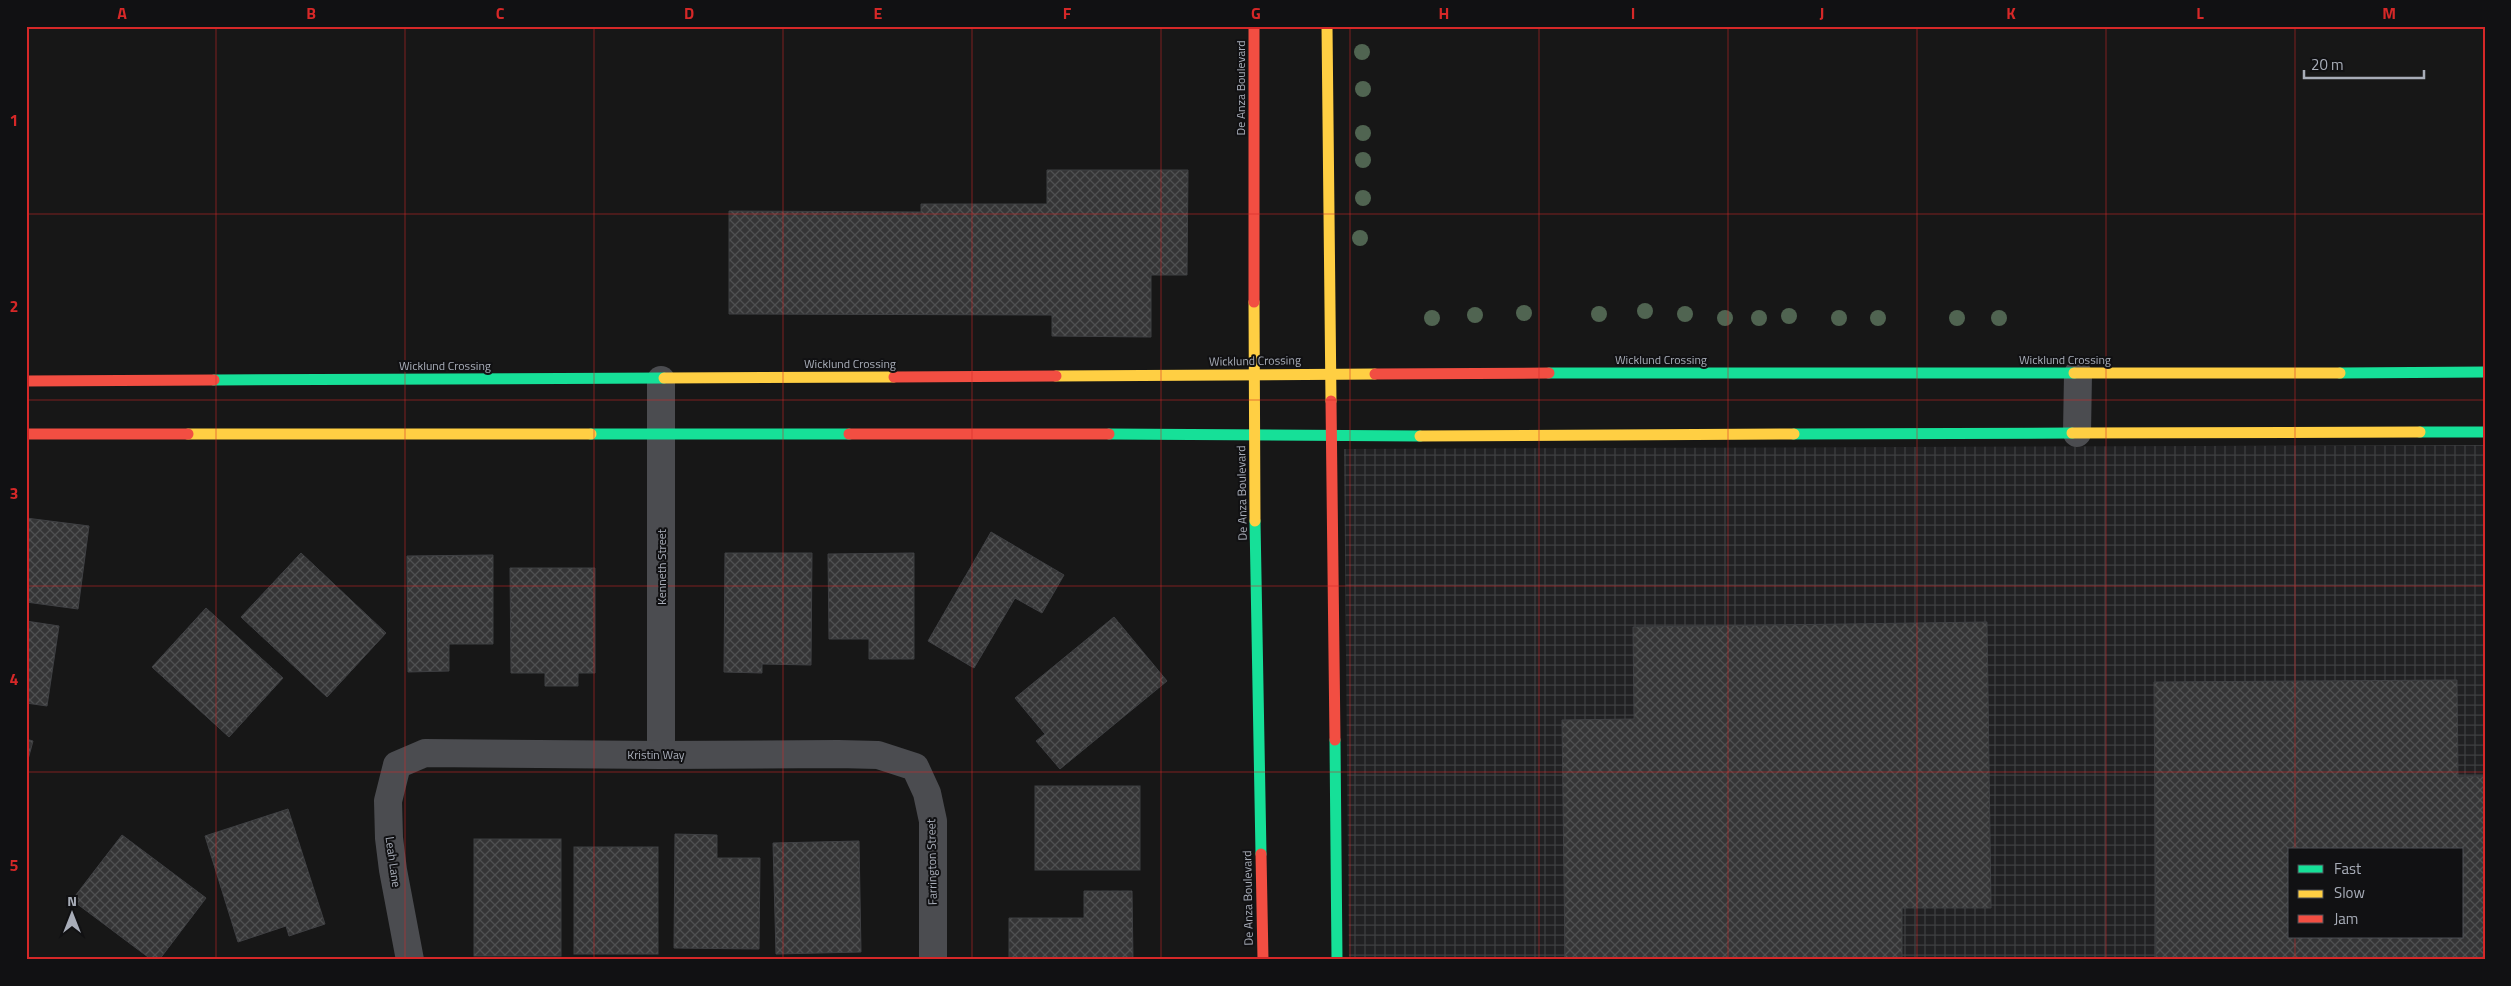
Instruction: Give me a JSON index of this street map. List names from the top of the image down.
{
  "streets": {
    "street": [
      "De Anza Boulevard",
      "Wicklund Crossing",
      "Kenneth Street",
      "Kristin Way",
      "Leah Lane",
      "Farrington Street"
    ]
  },
  "crossings": [
    ["De Anza Boulevard", "Wicklund Crossing"],
    ["Wicklund Crossing", "Kenneth Street"],
    ["Kenneth Street", "Kristin Way"],
    ["Kristin Way", "Leah Lane"],
    ["Kristin Way", "Farrington Street"]
  ],
  "legend": ["Fast", "Slow", "Jam"],
  "scale_bar": "20 m",
  "north": "top",
  "grid": {
    "columns": [
      "A",
      "B",
      "C",
      "D",
      "E",
      "F",
      "G",
      "H",
      "I",
      "J",
      "K",
      "L",
      "M"
    ],
    "rows": [
      "1",
      "2",
      "3",
      "4",
      "5"
    ]
  }
}
